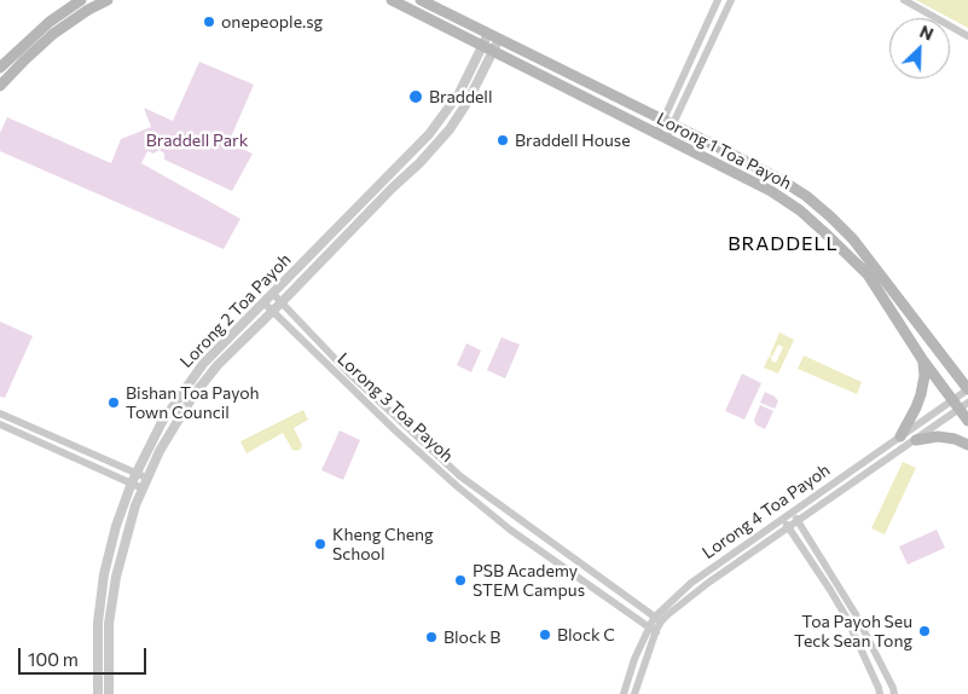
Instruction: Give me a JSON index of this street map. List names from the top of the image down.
{
  "streets": {
    "main road": ["Lorong 1 Toa Payoh"],
    "street": ["Lorong 2 Toa Payoh", "Lorong 3 Toa Payoh", "Lorong 4 Toa Payoh"]
  },
  "crossings": [
    ["Lorong 1 Toa Payoh", "Lorong 2 Toa Payoh"],
    ["Lorong 1 Toa Payoh", "Lorong 4 Toa Payoh"],
    ["Lorong 2 Toa Payoh", "Lorong 3 Toa Payoh"],
    ["Lorong 3 Toa Payoh", "Lorong 4 Toa Payoh"]
  ],
  "districts": ["BRADDELL"],
  "parks": ["Braddell Park"],
  "places": [
    "onepeople.sg",
    "Braddell",
    "Braddell House",
    "Bishan Toa Payoh Town Council",
    "Kheng Cheng School",
    "PSB Academy STEM Campus",
    "Toa Payoh Seu Teck Sean Tong",
    "Block C",
    "Block B"
  ],
  "scale_bar": "100 m",
  "north": "top right"
}
